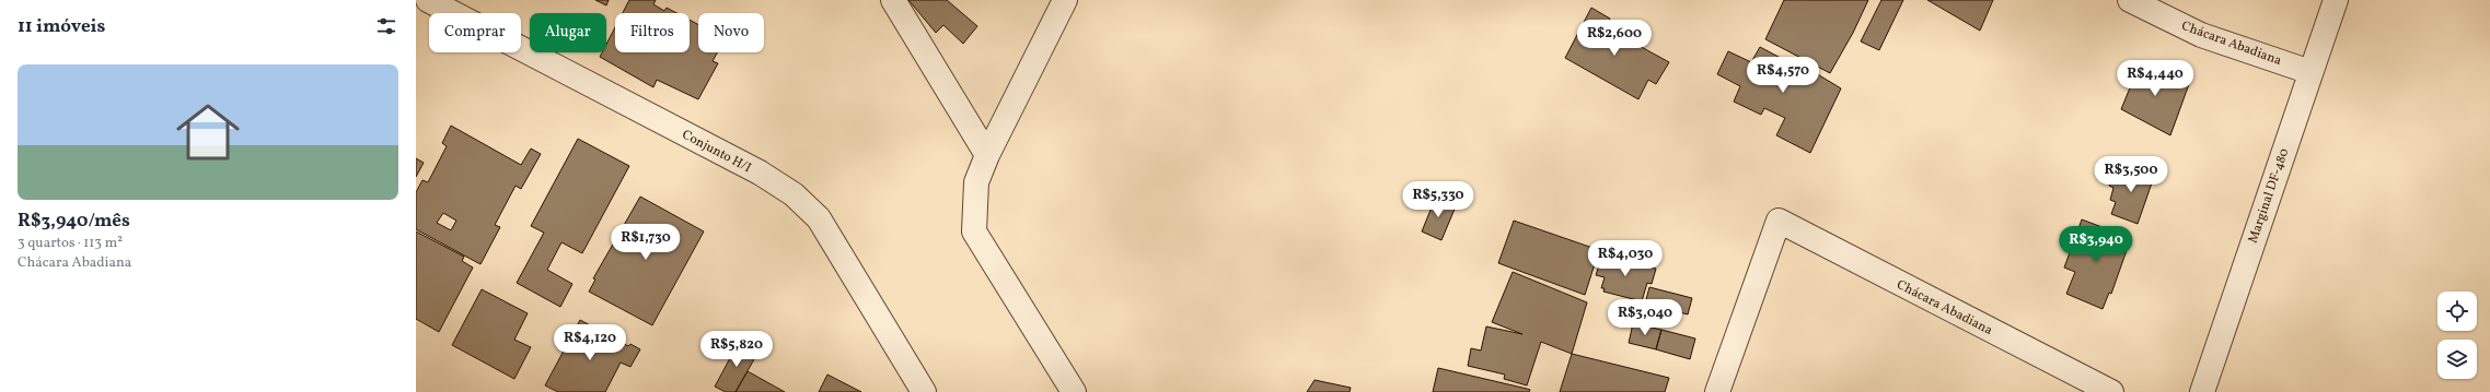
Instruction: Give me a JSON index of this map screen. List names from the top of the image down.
{
  "streets": {
    "street": ["Chácara Abadiana", "Conjunto H/I", "Marginal DF-480"]
  },
  "crossings": [
    ["Chácara Abadiana", "Marginal DF-480"]
  ],
  "page": {
    "heading": "11 imóveis",
    "chip": [
      "Comprar",
      "Alugar",
      "Filtros",
      "Novo"
    ],
    "price": [
      "R$2,600",
      "R$4,570",
      "R$4,440",
      "R$3,500",
      "R$5,330",
      "R$1,730",
      "R$3,940",
      "R$4,030",
      "R$3,040",
      "R$4,120",
      "R$5,820"
    ],
    "list": [
      {
        "name": "R$3,940/mês",
        "note": "3 quartos · 113 m² · Chácara Abadiana"
      }
    ]
  }
}
